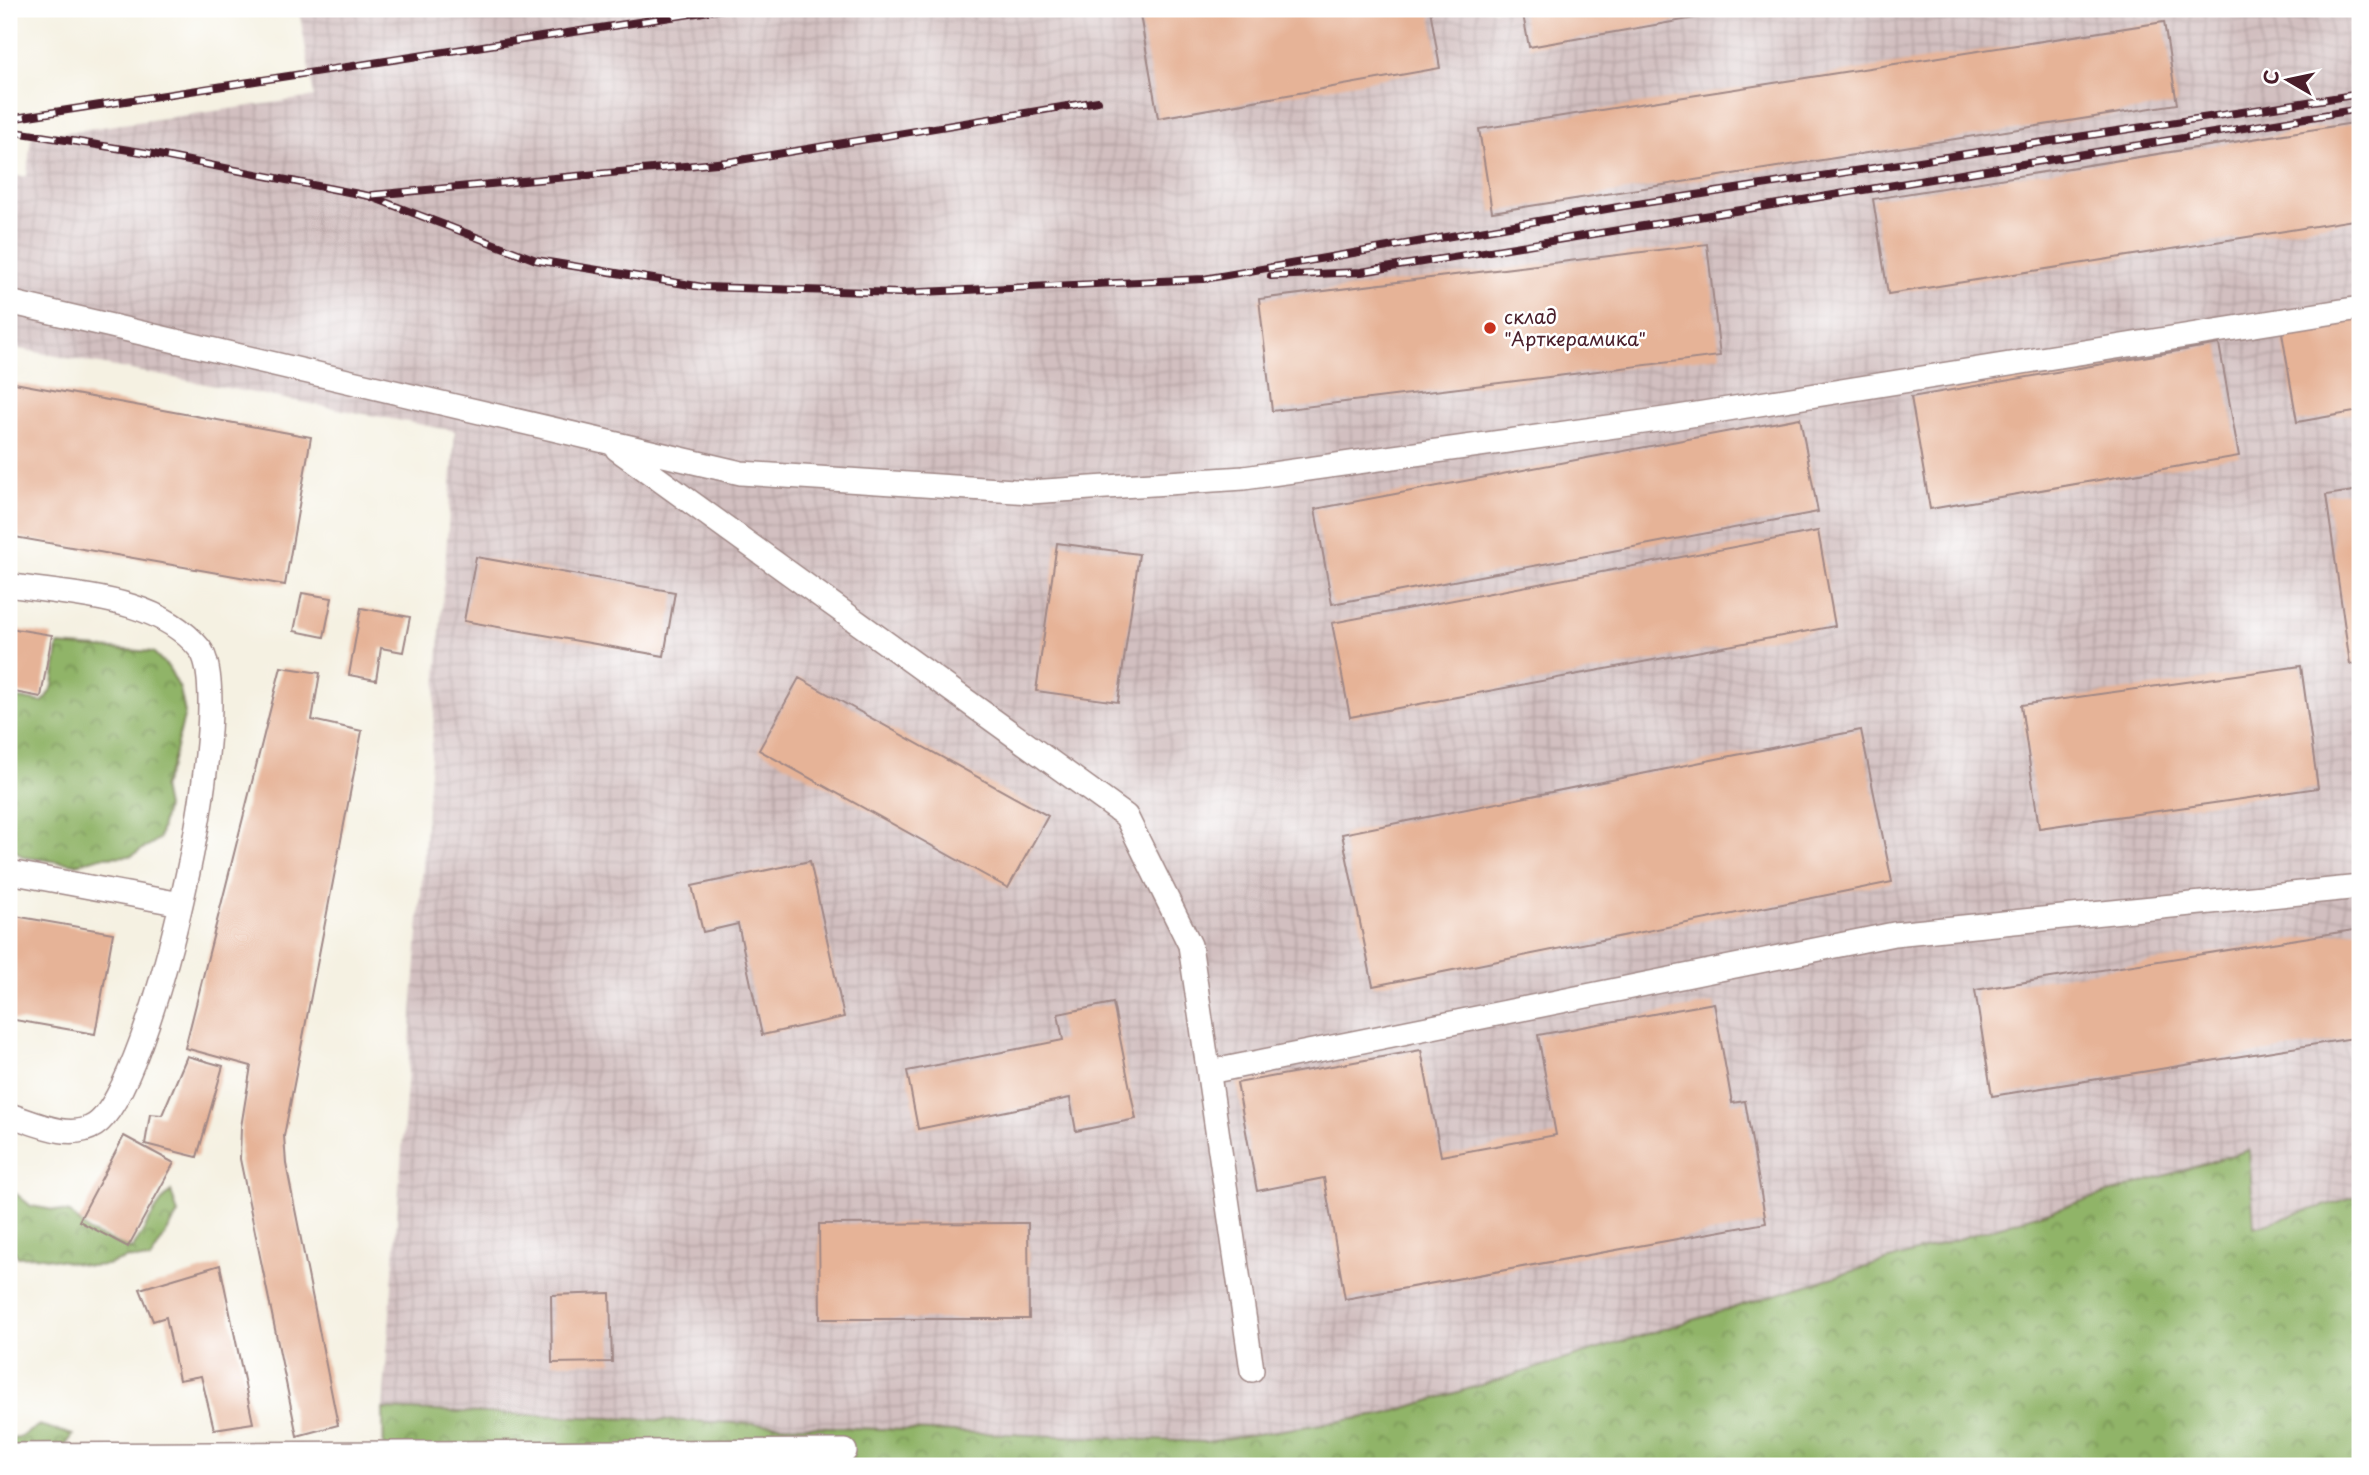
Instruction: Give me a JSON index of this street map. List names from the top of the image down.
{
  "places": ["склад \"Арткерамика\""],
  "north": "left"
}
